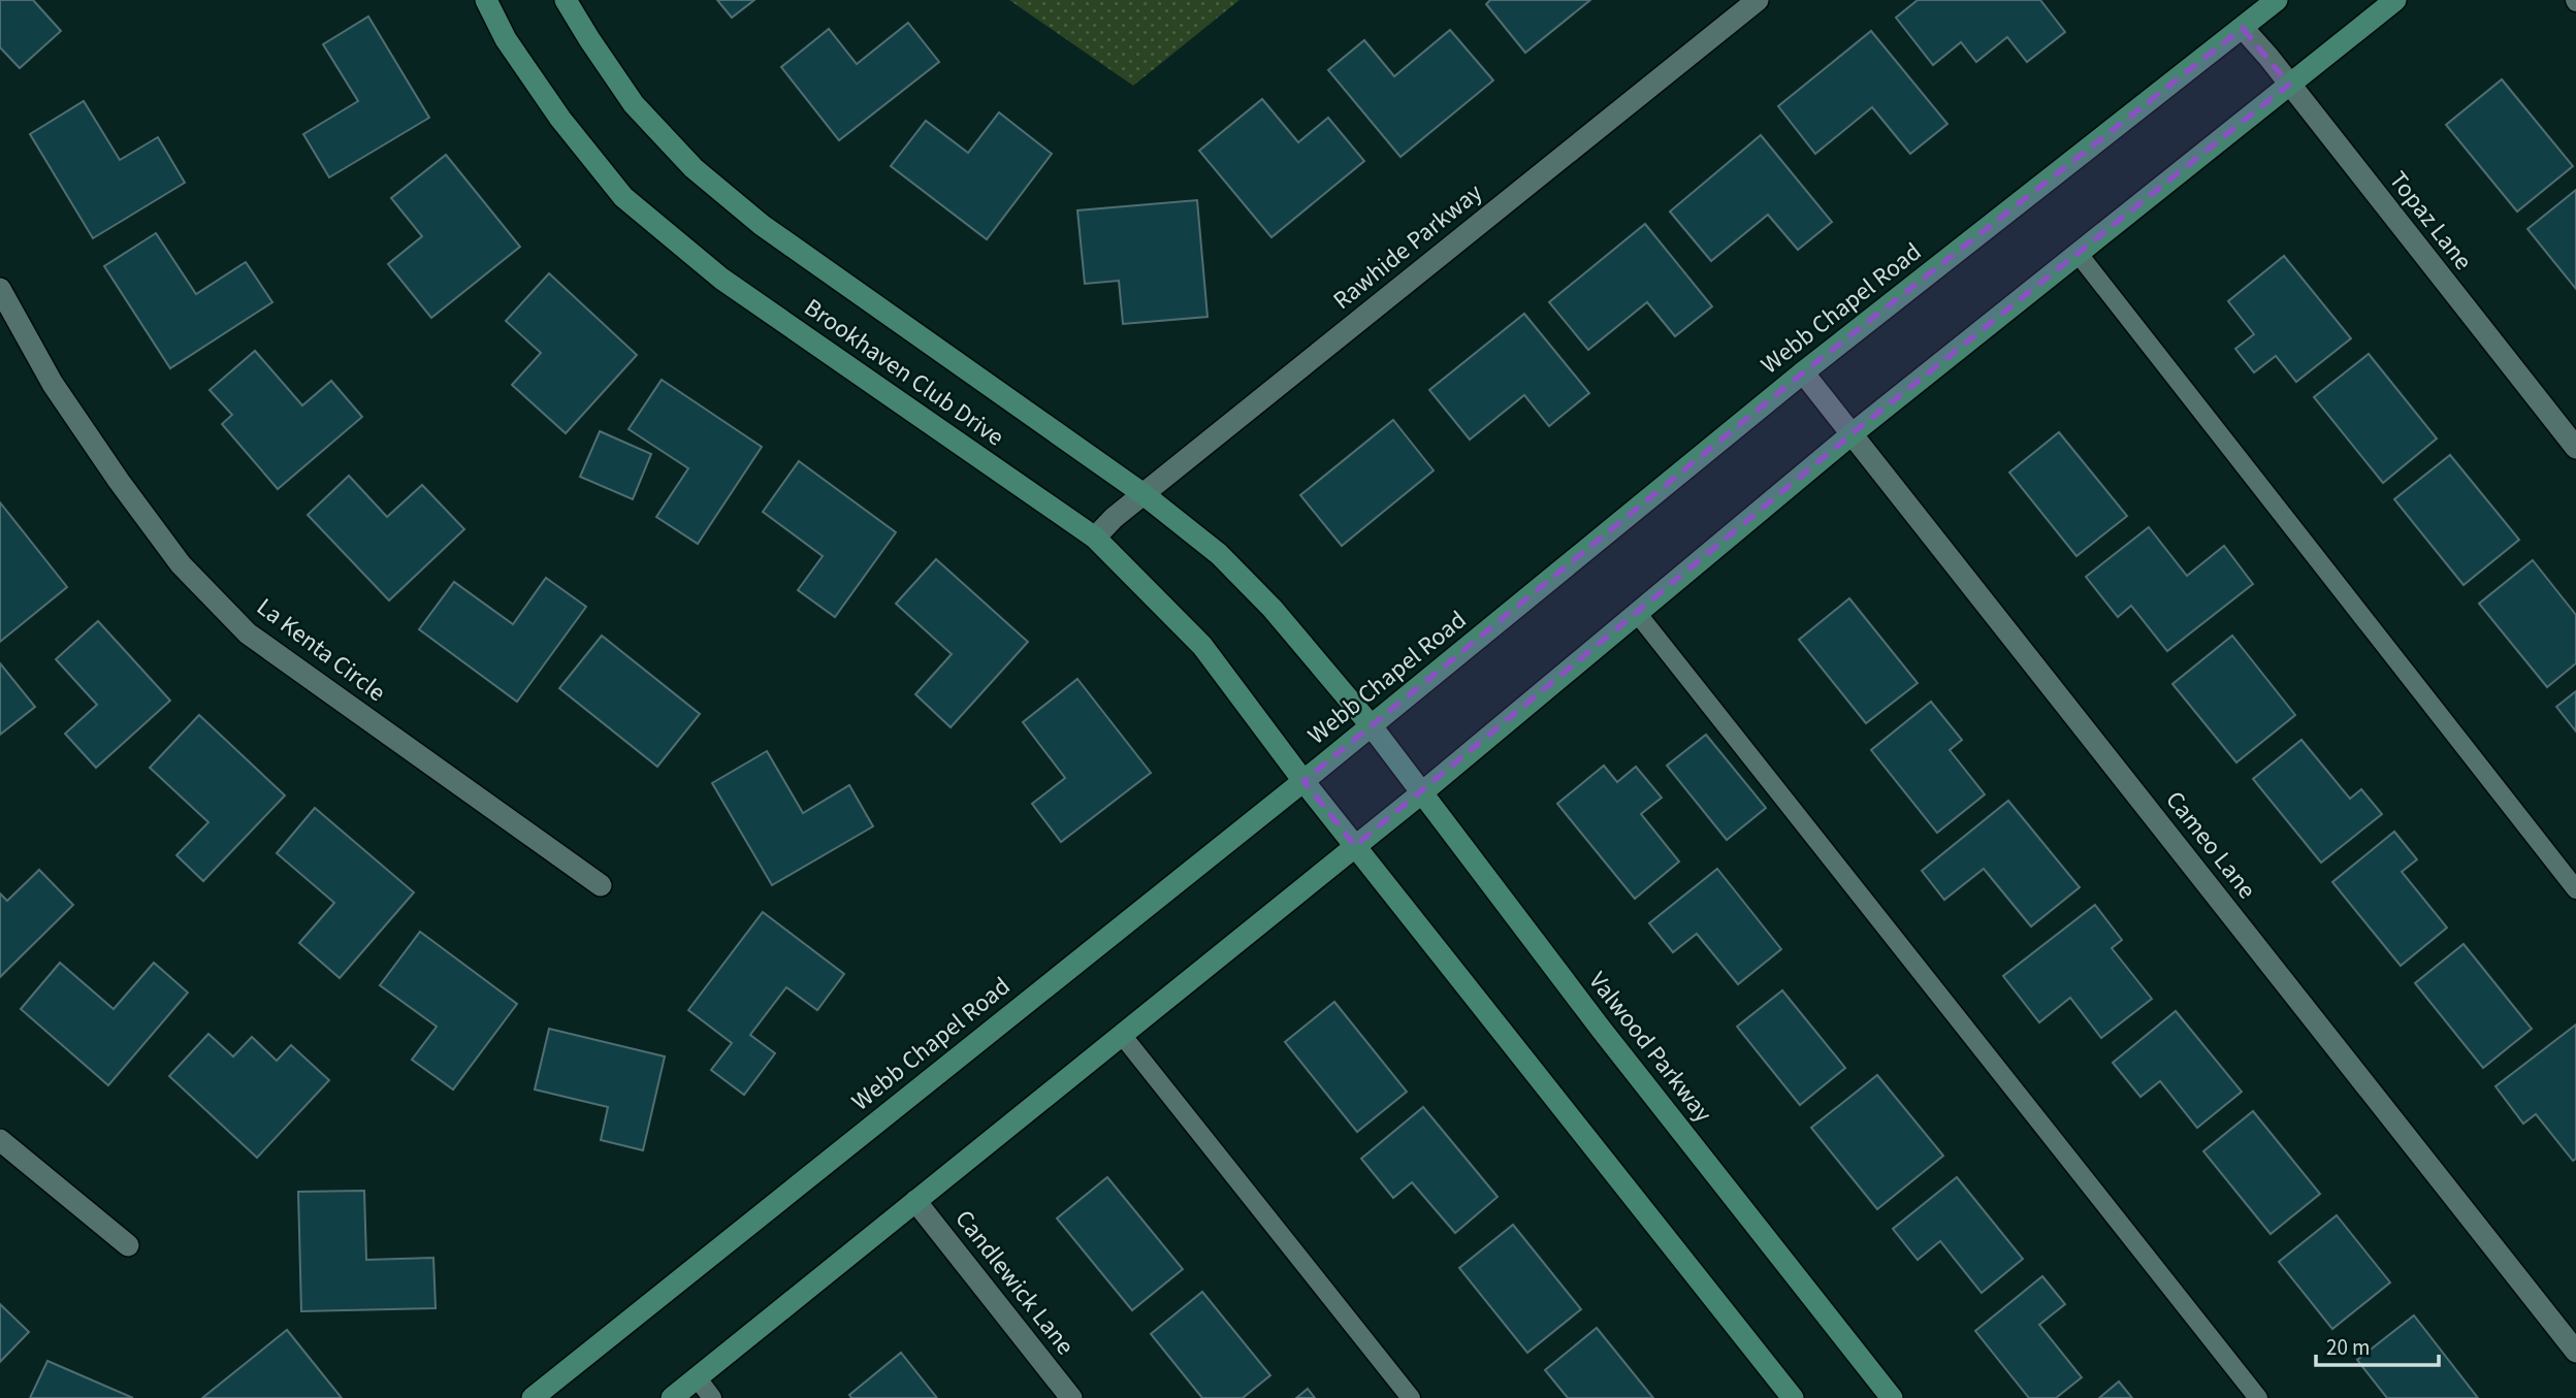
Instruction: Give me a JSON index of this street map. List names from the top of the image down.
{
  "streets": {
    "main road": ["Webb Chapel Road", "Brookhaven Club Drive", "Valwood Parkway"],
    "street": [
      "Topaz Lane",
      "Rawhide Parkway",
      "La Kenta Circle",
      "Cameo Lane",
      "Candlewick Lane"
    ]
  },
  "crossings": [
    ["Topaz Lane", "Webb Chapel Road"],
    ["Rawhide Parkway", "Brookhaven Club Drive"],
    ["Webb Chapel Road", "Brookhaven Club Drive"],
    ["Webb Chapel Road", "Cameo Lane"],
    ["Webb Chapel Road", "Valwood Parkway"],
    ["Brookhaven Club Drive", "Valwood Parkway"]
  ],
  "scale_bar": "20 m"
}
